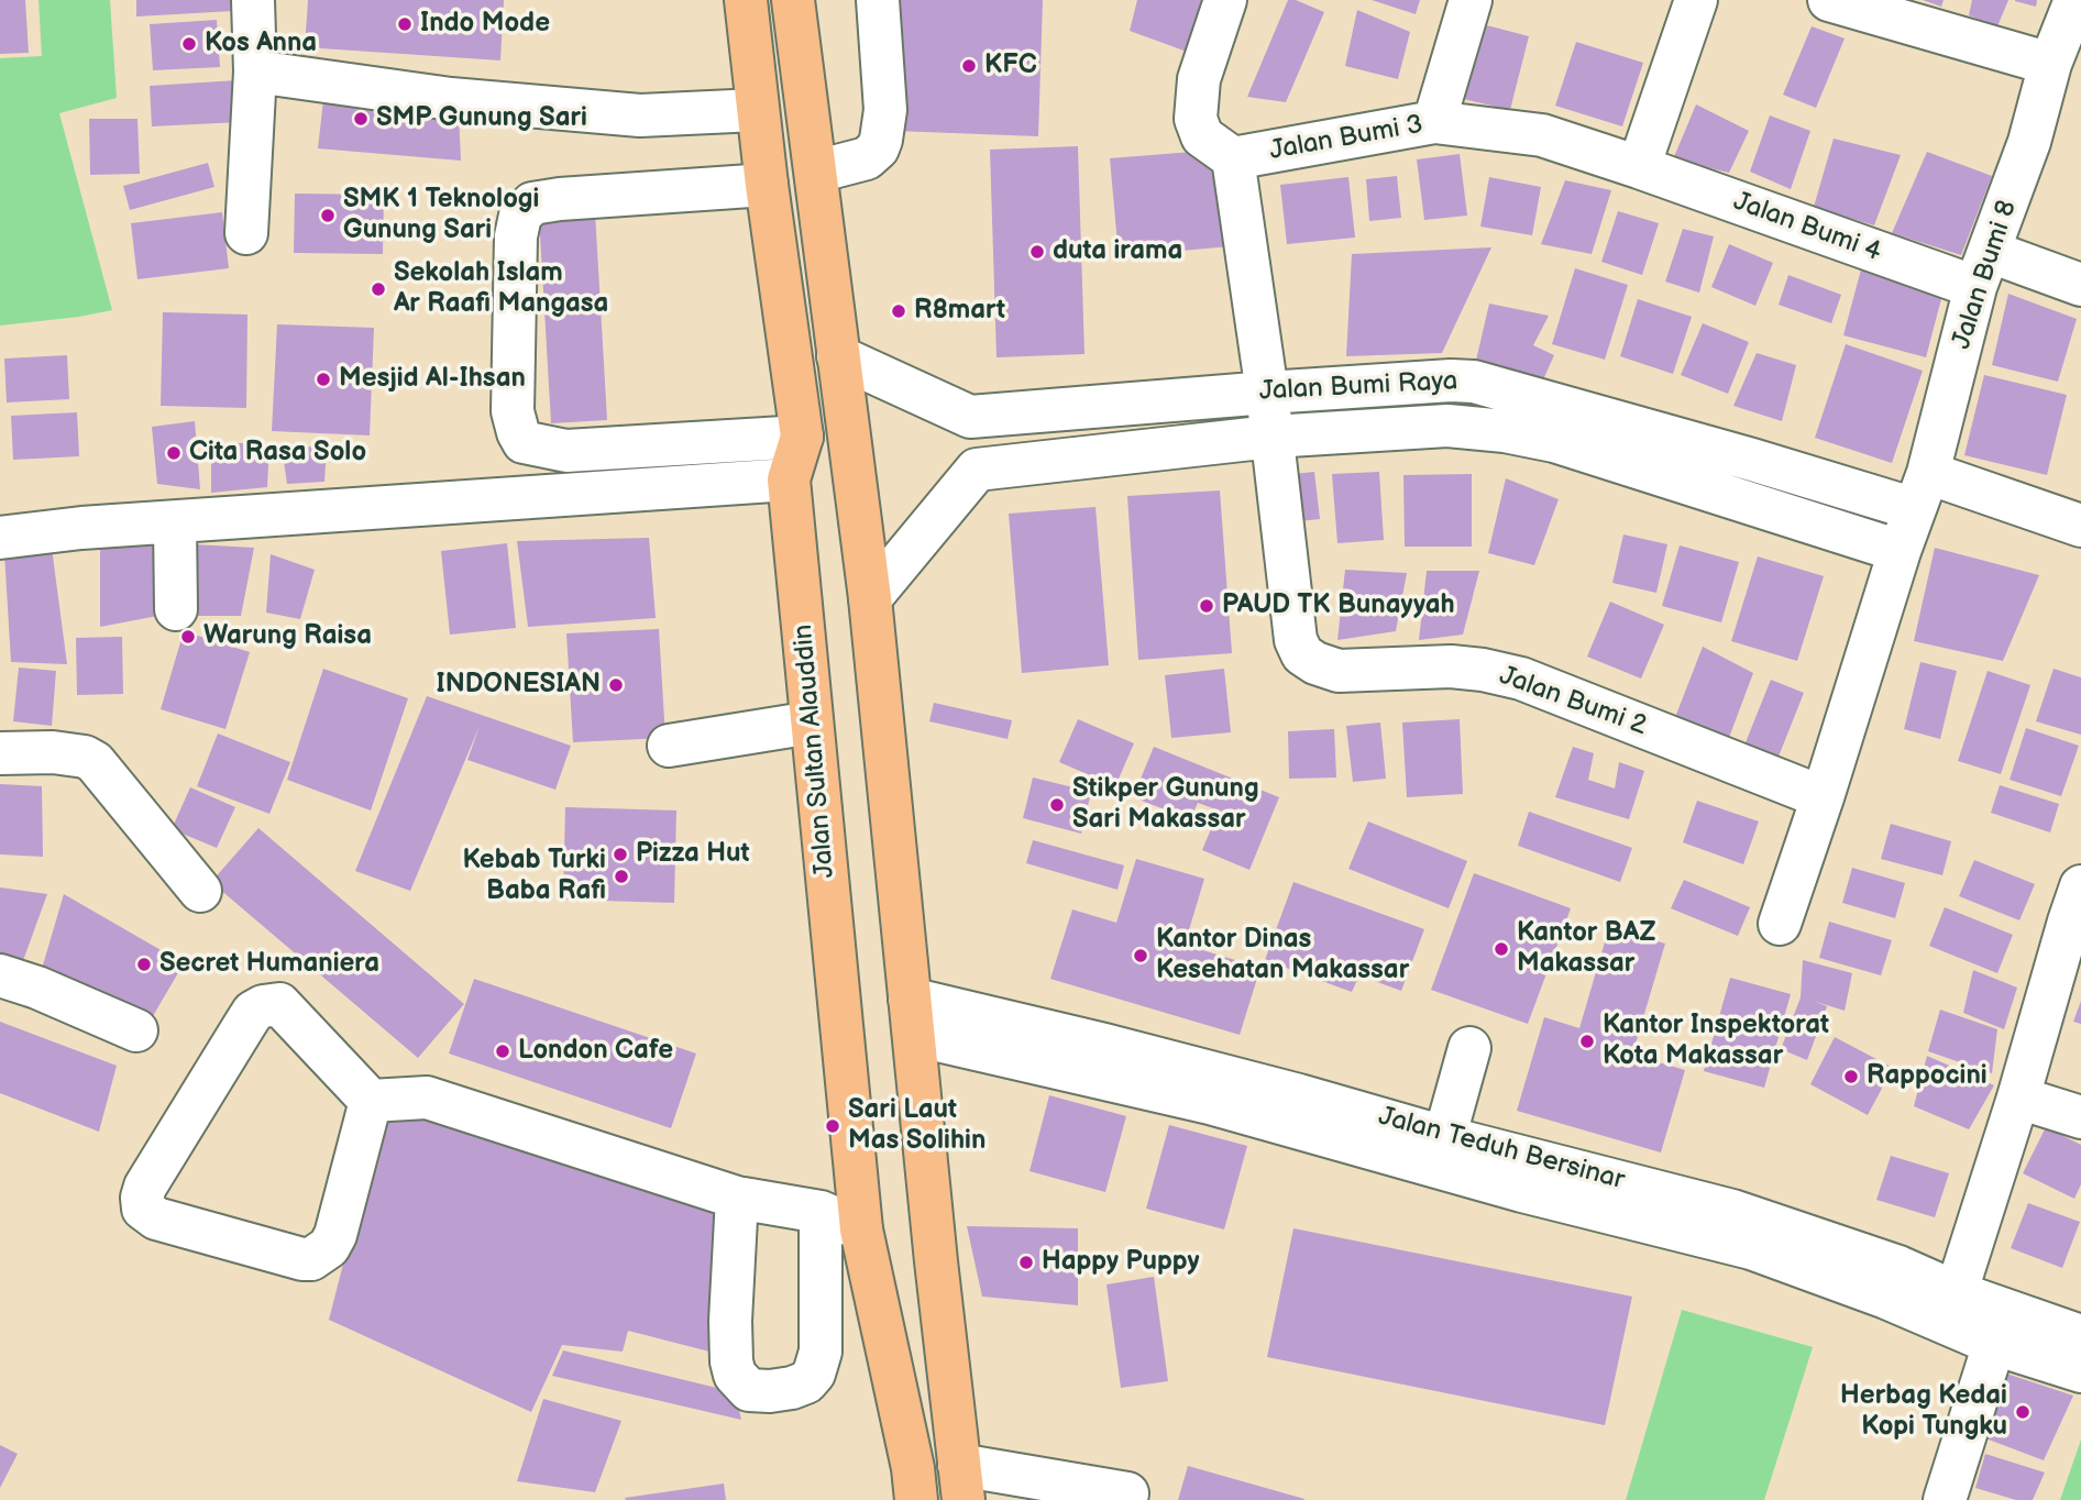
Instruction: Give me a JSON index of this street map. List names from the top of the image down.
{
  "streets": {
    "highway": ["Jalan Sultan Alauddin"],
    "street": [
      "Jalan Bumi 3",
      "Jalan Bumi 4",
      "Jalan Bumi 8",
      "Jalan Bumi Raya",
      "Jalan Bumi 2",
      "Jalan Teduh Bersinar"
    ]
  },
  "crossings": [
    ["Jalan Bumi 3", "Jalan Bumi 4"],
    ["Jalan Bumi 3", "Jalan Bumi Raya"],
    ["Jalan Bumi 3", "Jalan Bumi 2"],
    ["Jalan Bumi 4", "Jalan Bumi 8"],
    ["Jalan Bumi 8", "Jalan Bumi Raya"],
    ["Jalan Bumi Raya", "Jalan Bumi 2"]
  ],
  "places": [
    "Indo Mode",
    "Kos Anna",
    "KFC",
    "SMP Gunung Sari",
    "SMK 1 Teknologi Gunung Sari",
    "duta irama",
    "Sekolah Islam Ar Raafi Mangasa",
    "R8mart",
    "Mesjid Al-Ihsan",
    "Cita Rasa Solo",
    "PAUD TK Bunayyah",
    "Warung Raisa",
    "INDONESIAN",
    "Stikper Gunung Sari Makassar",
    "Pizza Hut",
    "Kebab Turki Baba Rafi",
    "Kantor BAZ Makassar",
    "Kantor Dinas Kesehatan Makassar",
    "Secret Humaniera",
    "Kantor Inspektorat Kota Makassar",
    "London Cafe",
    "Rappocini",
    "Sari Laut Mas Solihin",
    "Happy Puppy",
    "Herbag Kedai Kopi Tungku"
  ]
}
